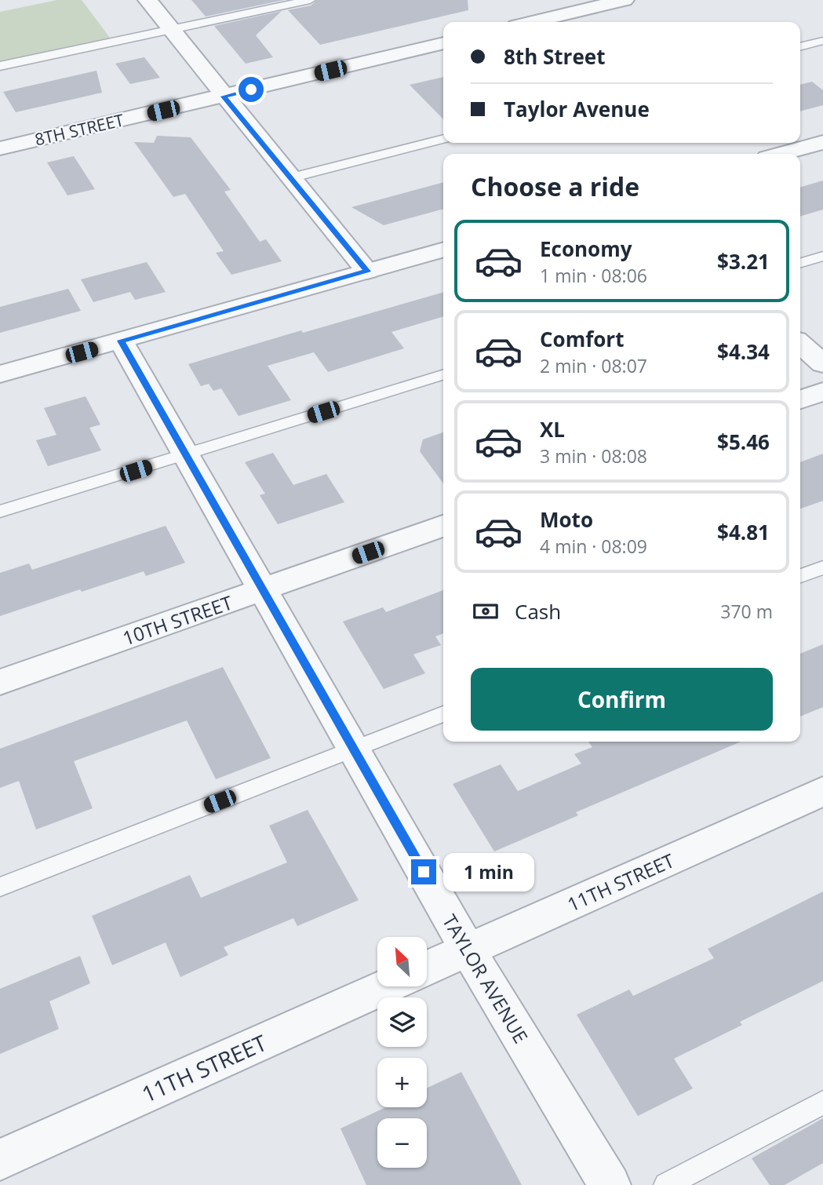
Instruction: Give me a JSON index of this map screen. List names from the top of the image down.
{
  "streets": {
    "street": [
      "8TH STREET",
      "10TH STREET",
      "11TH STREET",
      "TAYLOR AVENUE"
    ]
  },
  "crossings": [
    ["10TH STREET", "TAYLOR AVENUE"],
    ["11TH STREET", "TAYLOR AVENUE"]
  ],
  "north": "top left",
  "page": {
    "banner": ["8th Street", "Taylor Avenue"],
    "heading": "Choose a ride",
    "list": [
      {
        "name": "Economy",
        "note": "1 min · 08:06",
        "value": "$3.21"
      },
      {
        "name": "Comfort",
        "note": "2 min · 08:07",
        "value": "$4.34"
      },
      {
        "name": "XL",
        "note": "3 min · 08:08",
        "value": "$5.46"
      },
      {
        "name": "Moto",
        "note": "4 min · 08:09",
        "value": "$4.81"
      }
    ],
    "pay": ["Cash", "370 m"],
    "buttons": "Confirm",
    "bubble": "1 min",
    "map_buttons": ["+", "−"]
  }
}
